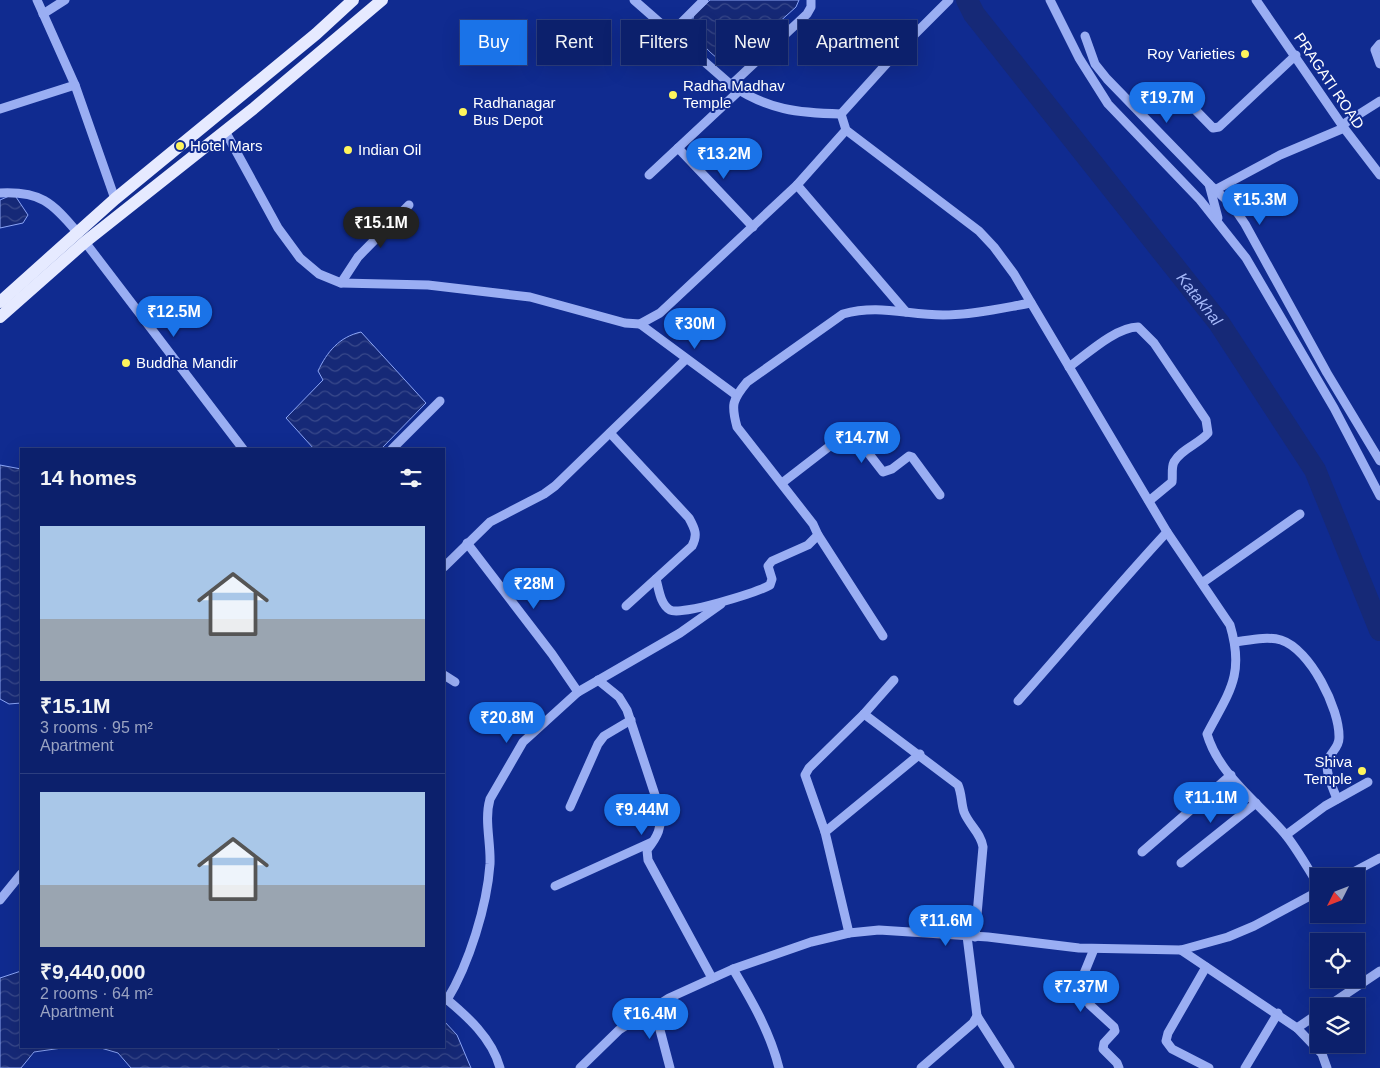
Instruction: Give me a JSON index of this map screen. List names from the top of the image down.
{
  "streets": {
    "street": ["PRAGATI ROAD"]
  },
  "water": ["Katakhal"],
  "places": [
    "Roy Varieties",
    "Radha Madhav Temple",
    "Radhanagar Bus Depot",
    "Hotel Mars",
    "Indian Oil",
    "Buddha Mandir",
    "Shiva Temple"
  ],
  "north": "bottom left",
  "page": {
    "chip": [
      "Buy",
      "Rent",
      "Filters",
      "New",
      "Apartment"
    ],
    "price": [
      "₹19.7M",
      "₹13.2M",
      "₹15.3M",
      "₹15.1M",
      "₹12.5M",
      "₹30M",
      "₹14.7M",
      "₹28M",
      "₹20.8M",
      "₹11.1M",
      "₹9.44M",
      "₹11.6M",
      "₹7.37M",
      "₹16.4M"
    ],
    "heading": "14 homes",
    "list": [
      {
        "name": "₹15.1M",
        "note": "3 rooms · 95 m² · Apartment"
      },
      {
        "name": "₹9,440,000",
        "note": "2 rooms · 64 m² · Apartment"
      }
    ]
  }
}
